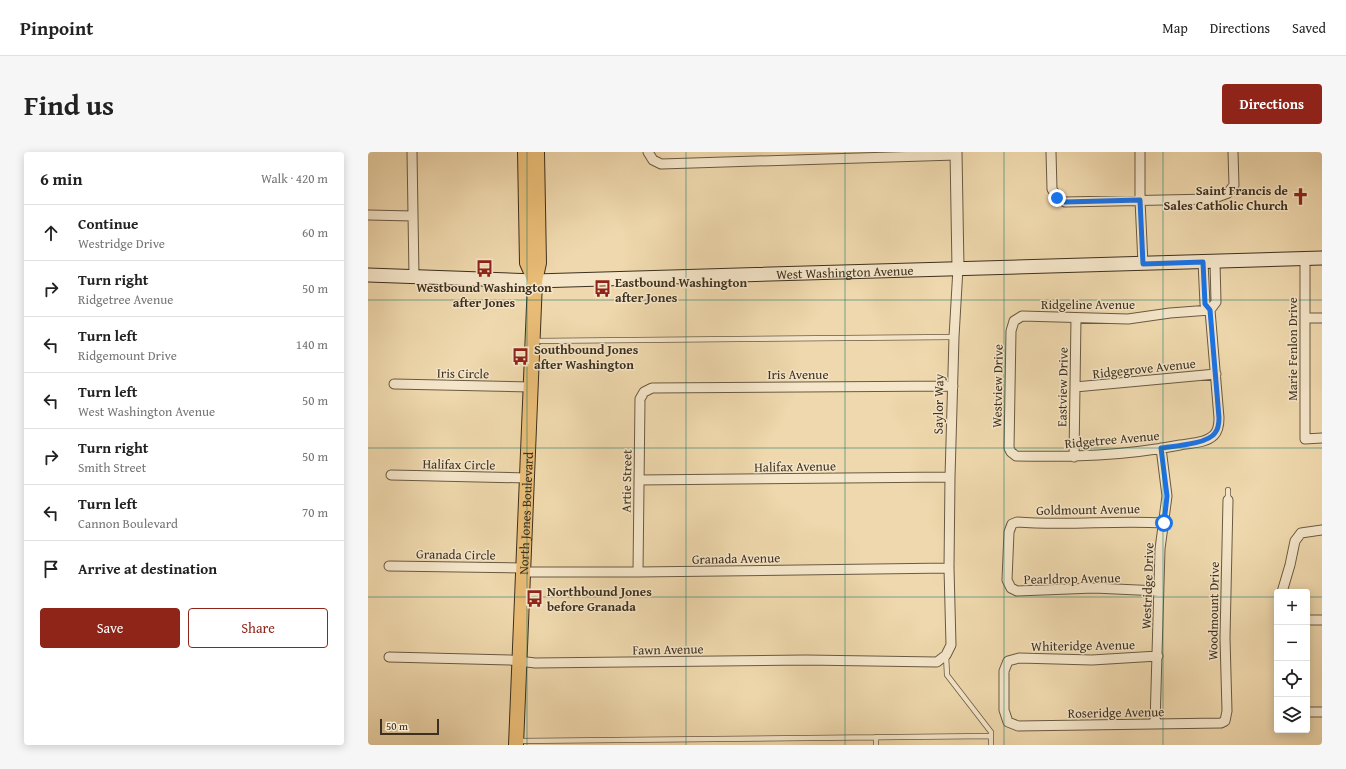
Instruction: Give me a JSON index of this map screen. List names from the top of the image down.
{
  "streets": {
    "main road": ["West Washington Avenue", "North Jones Boulevard"],
    "street": [
      "Ridgeline Avenue",
      "Marie Fenlon Drive",
      "Ridgegrove Avenue",
      "Iris Circle",
      "Iris Avenue",
      "Westview Drive",
      "Eastview Drive",
      "Saylor Way",
      "Ridgetree Avenue",
      "Halifax Circle",
      "Halifax Avenue",
      "Artie Street",
      "Goldmount Avenue",
      "Granada Circle",
      "Granada Avenue",
      "Pearldrop Avenue",
      "Westridge Drive",
      "Woodmount Drive",
      "Whiteridge Avenue",
      "Fawn Avenue",
      "Roseridge Avenue"
    ]
  },
  "crossings": [
    ["West Washington Avenue", "Marie Fenlon Drive"],
    ["West Washington Avenue", "Saylor Way"],
    ["West Washington Avenue", "North Jones Boulevard"],
    ["Ridgeline Avenue", "Westview Drive"],
    ["Ridgeline Avenue", "Eastview Drive"],
    ["Ridgegrove Avenue", "Eastview Drive"],
    ["Ridgegrove Avenue", "Ridgetree Avenue"],
    ["Iris Circle", "North Jones Boulevard"],
    ["Iris Avenue", "Saylor Way"],
    ["Iris Avenue", "Artie Street"],
    ["Westview Drive", "Ridgetree Avenue"],
    ["Eastview Drive", "Ridgetree Avenue"],
    ["Saylor Way", "Halifax Avenue"],
    ["Saylor Way", "Granada Avenue"],
    ["Saylor Way", "Fawn Avenue"],
    ["Ridgetree Avenue", "Westridge Drive"],
    ["Halifax Circle", "North Jones Boulevard"],
    ["Halifax Avenue", "Artie Street"],
    ["Artie Street", "Granada Avenue"],
    ["Goldmount Avenue", "Pearldrop Avenue"],
    ["Goldmount Avenue", "Westridge Drive"],
    ["North Jones Boulevard", "Granada Circle"],
    ["North Jones Boulevard", "Granada Avenue"],
    ["North Jones Boulevard", "Fawn Avenue"],
    ["Granada Circle", "Granada Avenue"],
    ["Pearldrop Avenue", "Westridge Drive"],
    ["Westridge Drive", "Whiteridge Avenue"],
    ["Westridge Drive", "Roseridge Avenue"],
    ["Woodmount Drive", "Roseridge Avenue"],
    ["Whiteridge Avenue", "Roseridge Avenue"]
  ],
  "places": {
    "church": ["Saint Francis de Sales Catholic Church"],
    "bus stop": [
      "Westbound Washington after Jones",
      "Eastbound Washington after Jones",
      "Southbound Jones after Washington",
      "Northbound Jones before Granada"
    ]
  },
  "scale_bar": "50 m",
  "page": {
    "header": "Pinpoint",
    "nav": ["Map", "Directions", "Saved"],
    "title": "Find us",
    "buttons": [
      "Directions",
      ["Save", "Share"]
    ],
    "heading": ["6 min", "Walk · 420 m"],
    "list": [
      ["Continue", "Westridge Drive", "60 m"],
      ["Turn right", "Ridgetree Avenue", "50 m"],
      ["Turn left", "Ridgemount Drive", "140 m"],
      ["Turn left", "West Washington Avenue", "50 m"],
      ["Turn right", "Smith Street", "50 m"],
      ["Turn left", "Cannon Boulevard", "70 m"],
      "Arrive at destination"
    ],
    "map_buttons": ["+", "−"],
    "scale": "50 m"
  }
}
